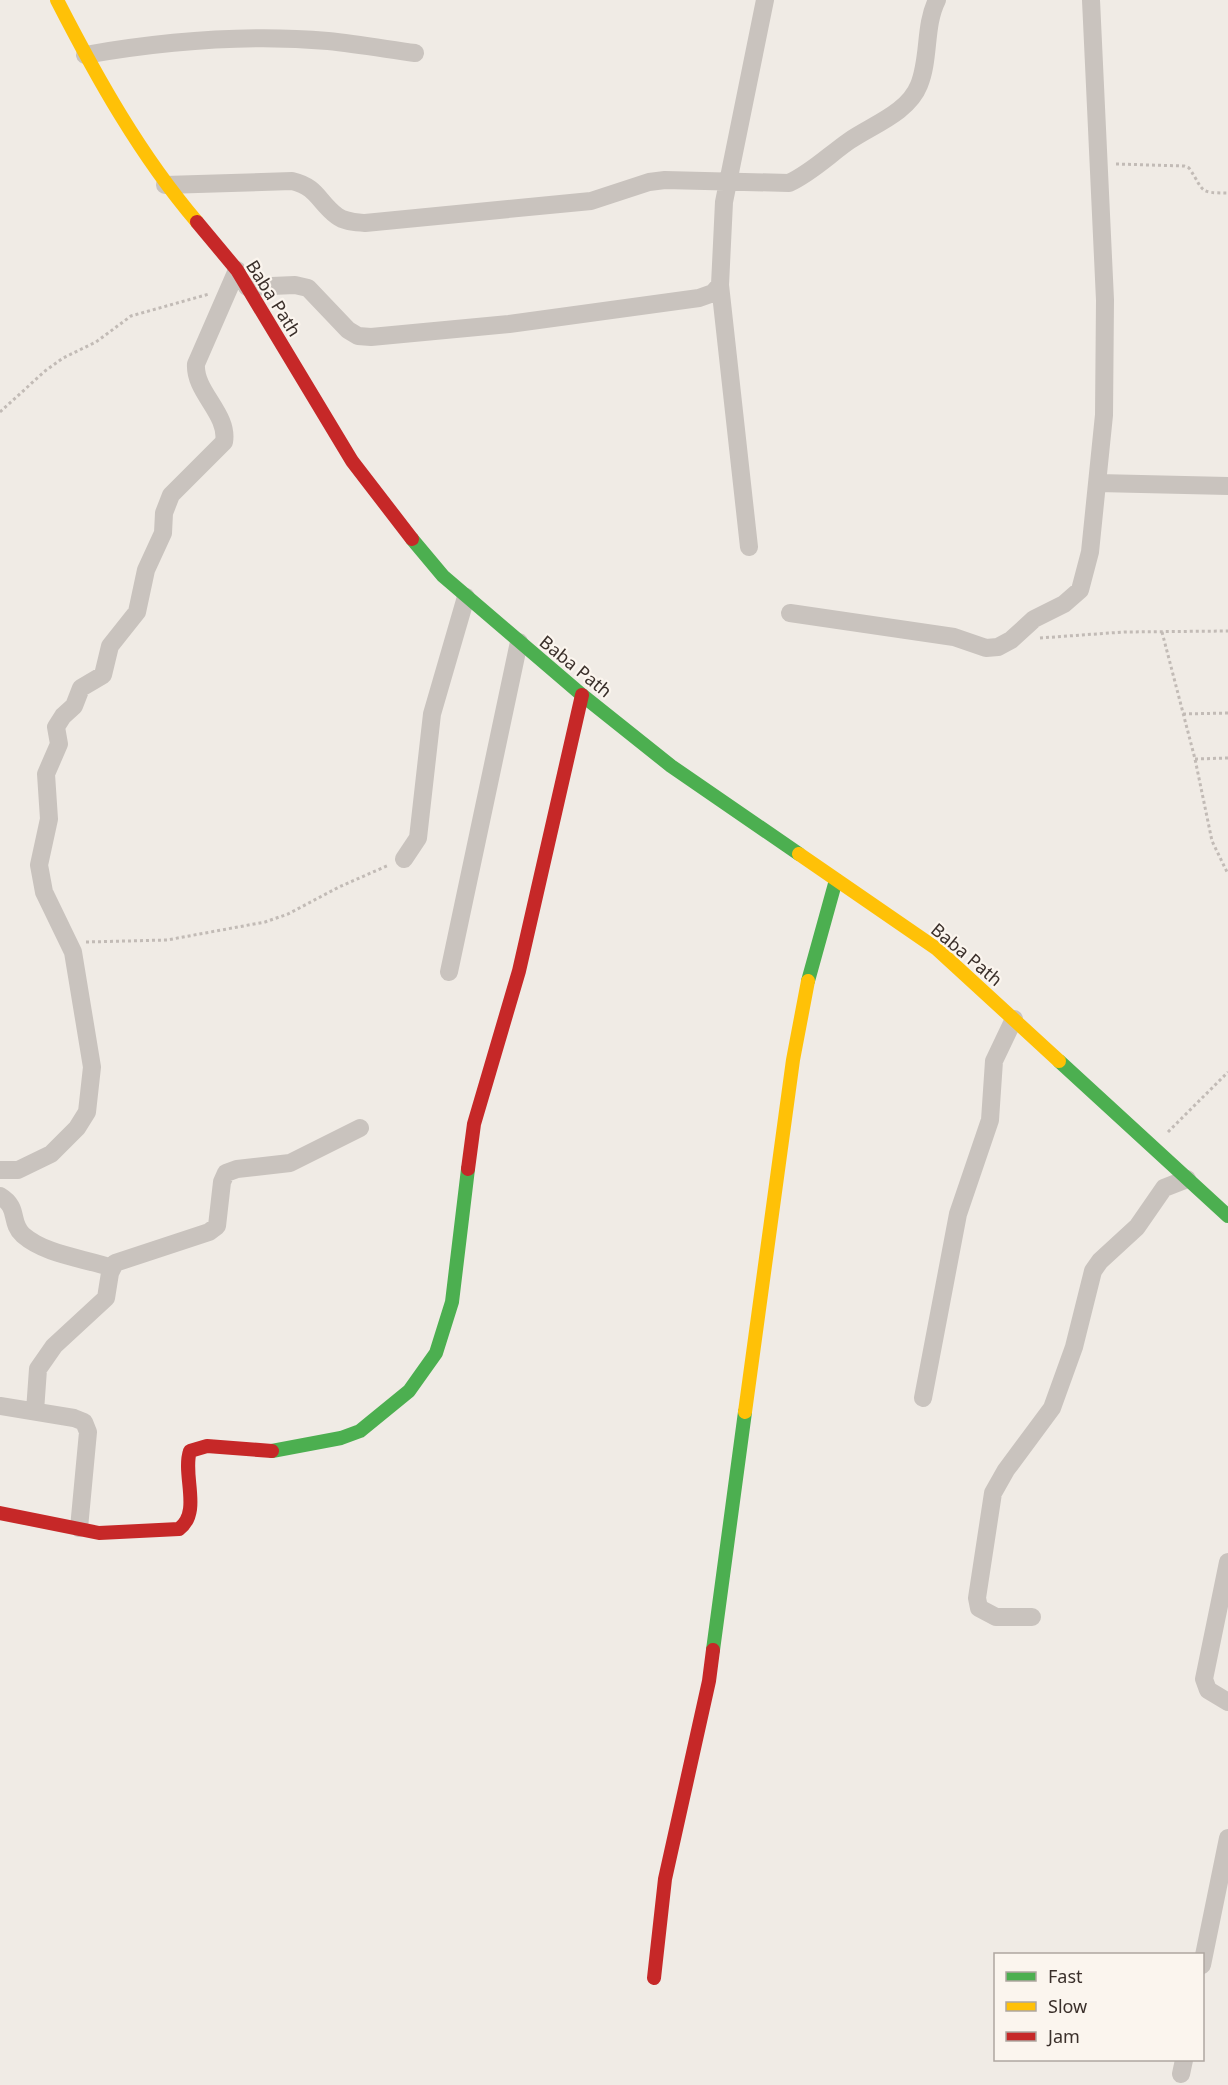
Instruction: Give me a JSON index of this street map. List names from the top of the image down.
{
  "streets": {
    "street": ["Baba Path"]
  },
  "legend": ["Fast", "Slow", "Jam"]
}
